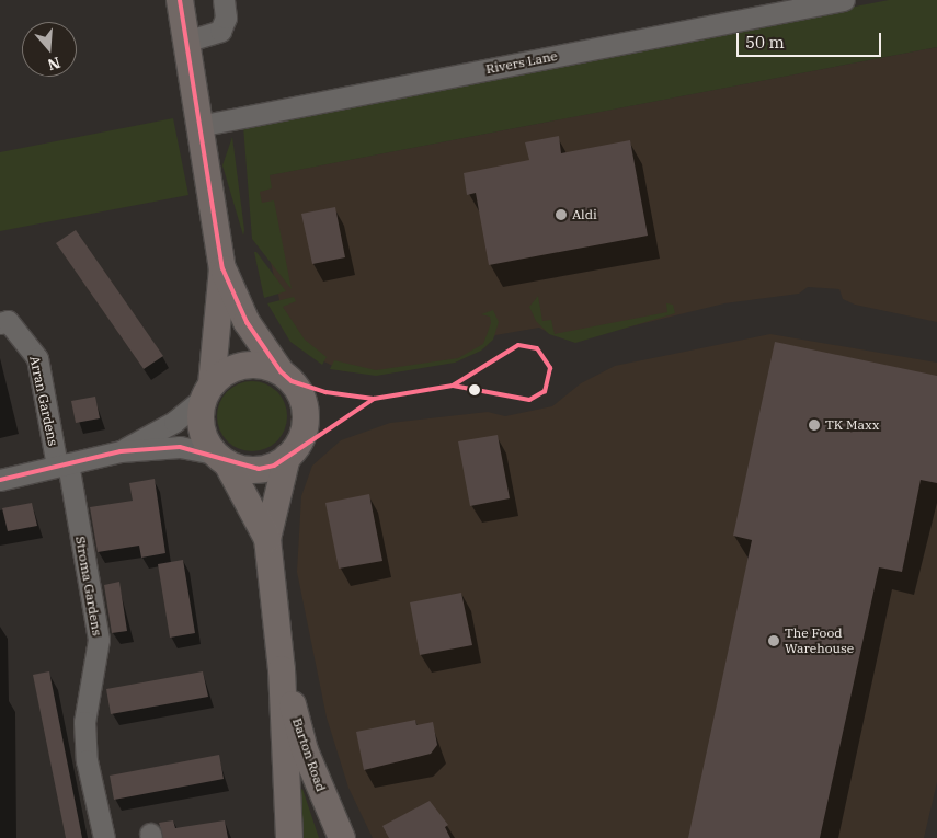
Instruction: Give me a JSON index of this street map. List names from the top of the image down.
{
  "streets": {
    "main road": ["Barton Road"],
    "street": ["Rivers Lane", "Arran Gardens", "Stroma Gardens"]
  },
  "crossings": [
    ["Arran Gardens", "Stroma Gardens"]
  ],
  "places": ["Aldi", "TK Maxx", "The Food Warehouse"],
  "scale_bar": "50 m",
  "north": "bottom"
}
